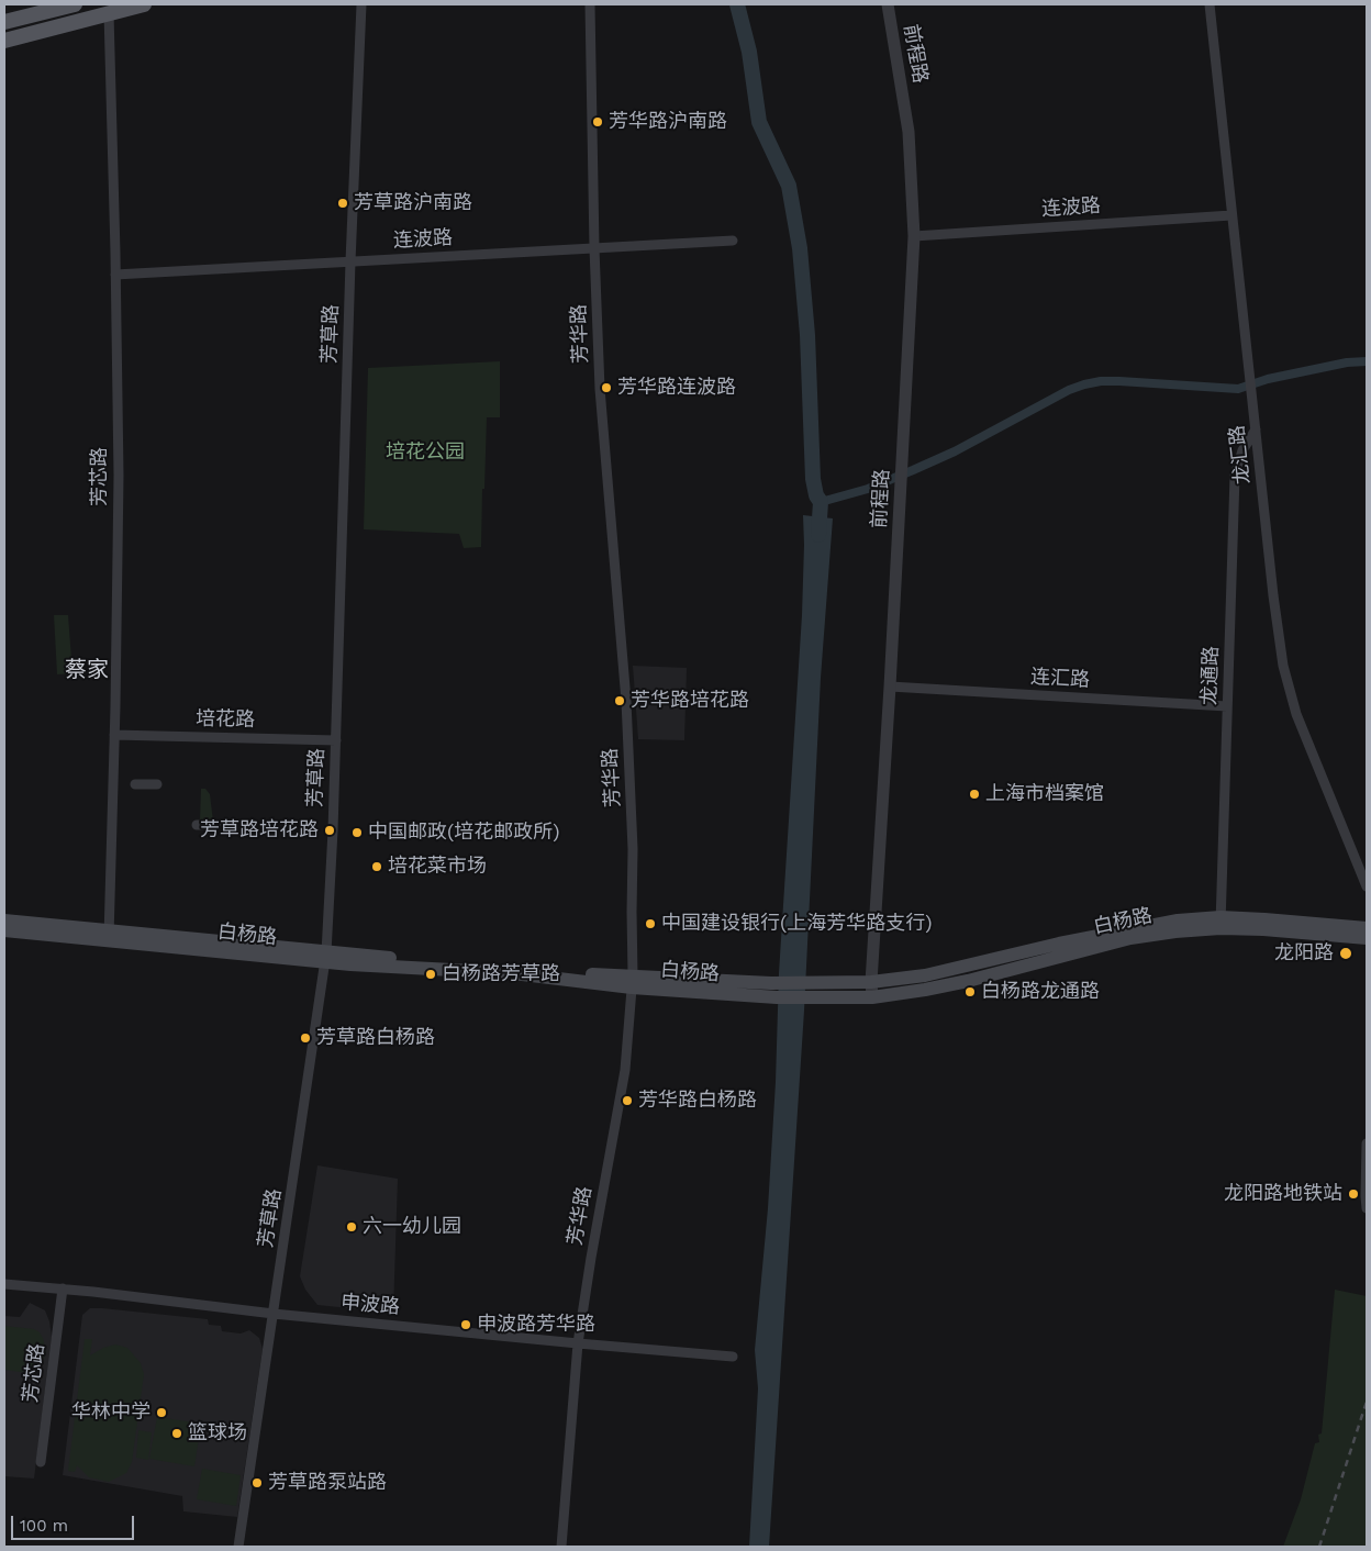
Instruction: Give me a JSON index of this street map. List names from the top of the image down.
{
  "streets": {
    "main road": ["白杨路"],
    "street": [
      "前程路",
      "连波路",
      "芳草路",
      "芳华路",
      "龙汇路",
      "芳芯路",
      "龙通路",
      "连汇路",
      "培花路",
      "申波路"
    ]
  },
  "crossings": [
    ["前程路", "连波路"],
    ["前程路", "连汇路"],
    ["前程路", "白杨路"],
    ["连波路", "芳草路"],
    ["连波路", "芳华路"],
    ["连波路", "龙汇路"],
    ["连波路", "芳芯路"],
    ["芳草路", "培花路"],
    ["芳草路", "白杨路"],
    ["芳草路", "申波路"],
    ["芳华路", "白杨路"],
    ["芳华路", "申波路"],
    ["龙汇路", "龙通路"],
    ["芳芯路", "培花路"],
    ["芳芯路", "白杨路"],
    ["芳芯路", "申波路"],
    ["龙通路", "连汇路"],
    ["龙通路", "白杨路"]
  ],
  "districts": ["蔡家"],
  "parks": ["培花公园"],
  "places": [
    "芳华路沪南路",
    "芳草路沪南路",
    "芳华路连波路",
    "芳华路培花路",
    "上海市档案馆",
    "芳草路培花路",
    "中国邮政(培花邮政所)",
    "培花菜市场",
    "中国建设银行(上海芳华路支行)",
    "龙阳路",
    "白杨路芳草路",
    "白杨路龙通路",
    "芳草路白杨路",
    "芳华路白杨路",
    "龙阳路地铁站",
    "六一幼儿园",
    "申波路芳华路",
    "华林中学",
    "篮球场",
    "芳草路泵站路"
  ],
  "scale_bar": "100 m"
}
